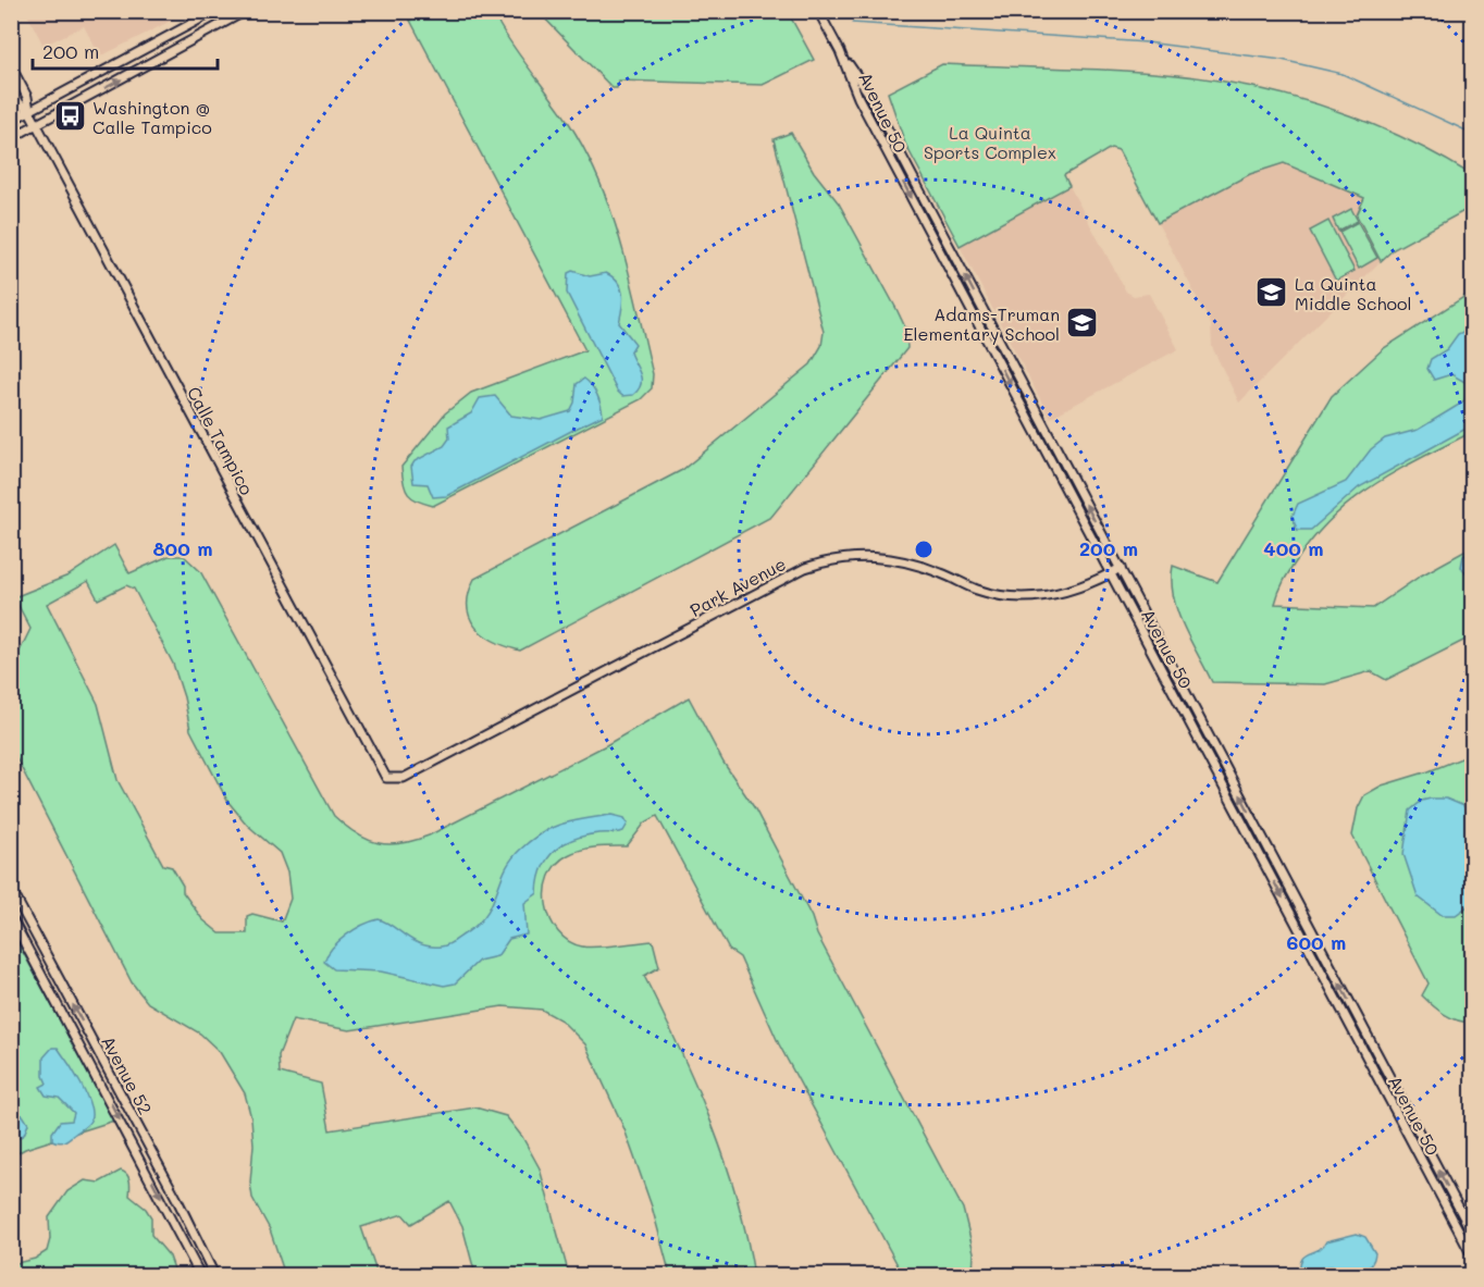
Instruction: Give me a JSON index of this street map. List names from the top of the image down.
{
  "streets": {
    "main road": [
      "Avenue 50",
      "Calle Tampico",
      "Park Avenue",
      "Avenue 52"
    ]
  },
  "crossings": [
    ["Avenue 50", "Park Avenue"],
    ["Calle Tampico", "Park Avenue"]
  ],
  "parks": ["La Quinta Sports Complex"],
  "places": {
    "bus stop": ["Washington @ Calle Tampico"],
    "school or university": ["La Quinta Middle School", "Adams-Truman Elementary School"]
  },
  "scale_bar": "200 m",
  "rings": [
    "200 m",
    "400 m",
    "800 m",
    "600 m"
  ]
}
